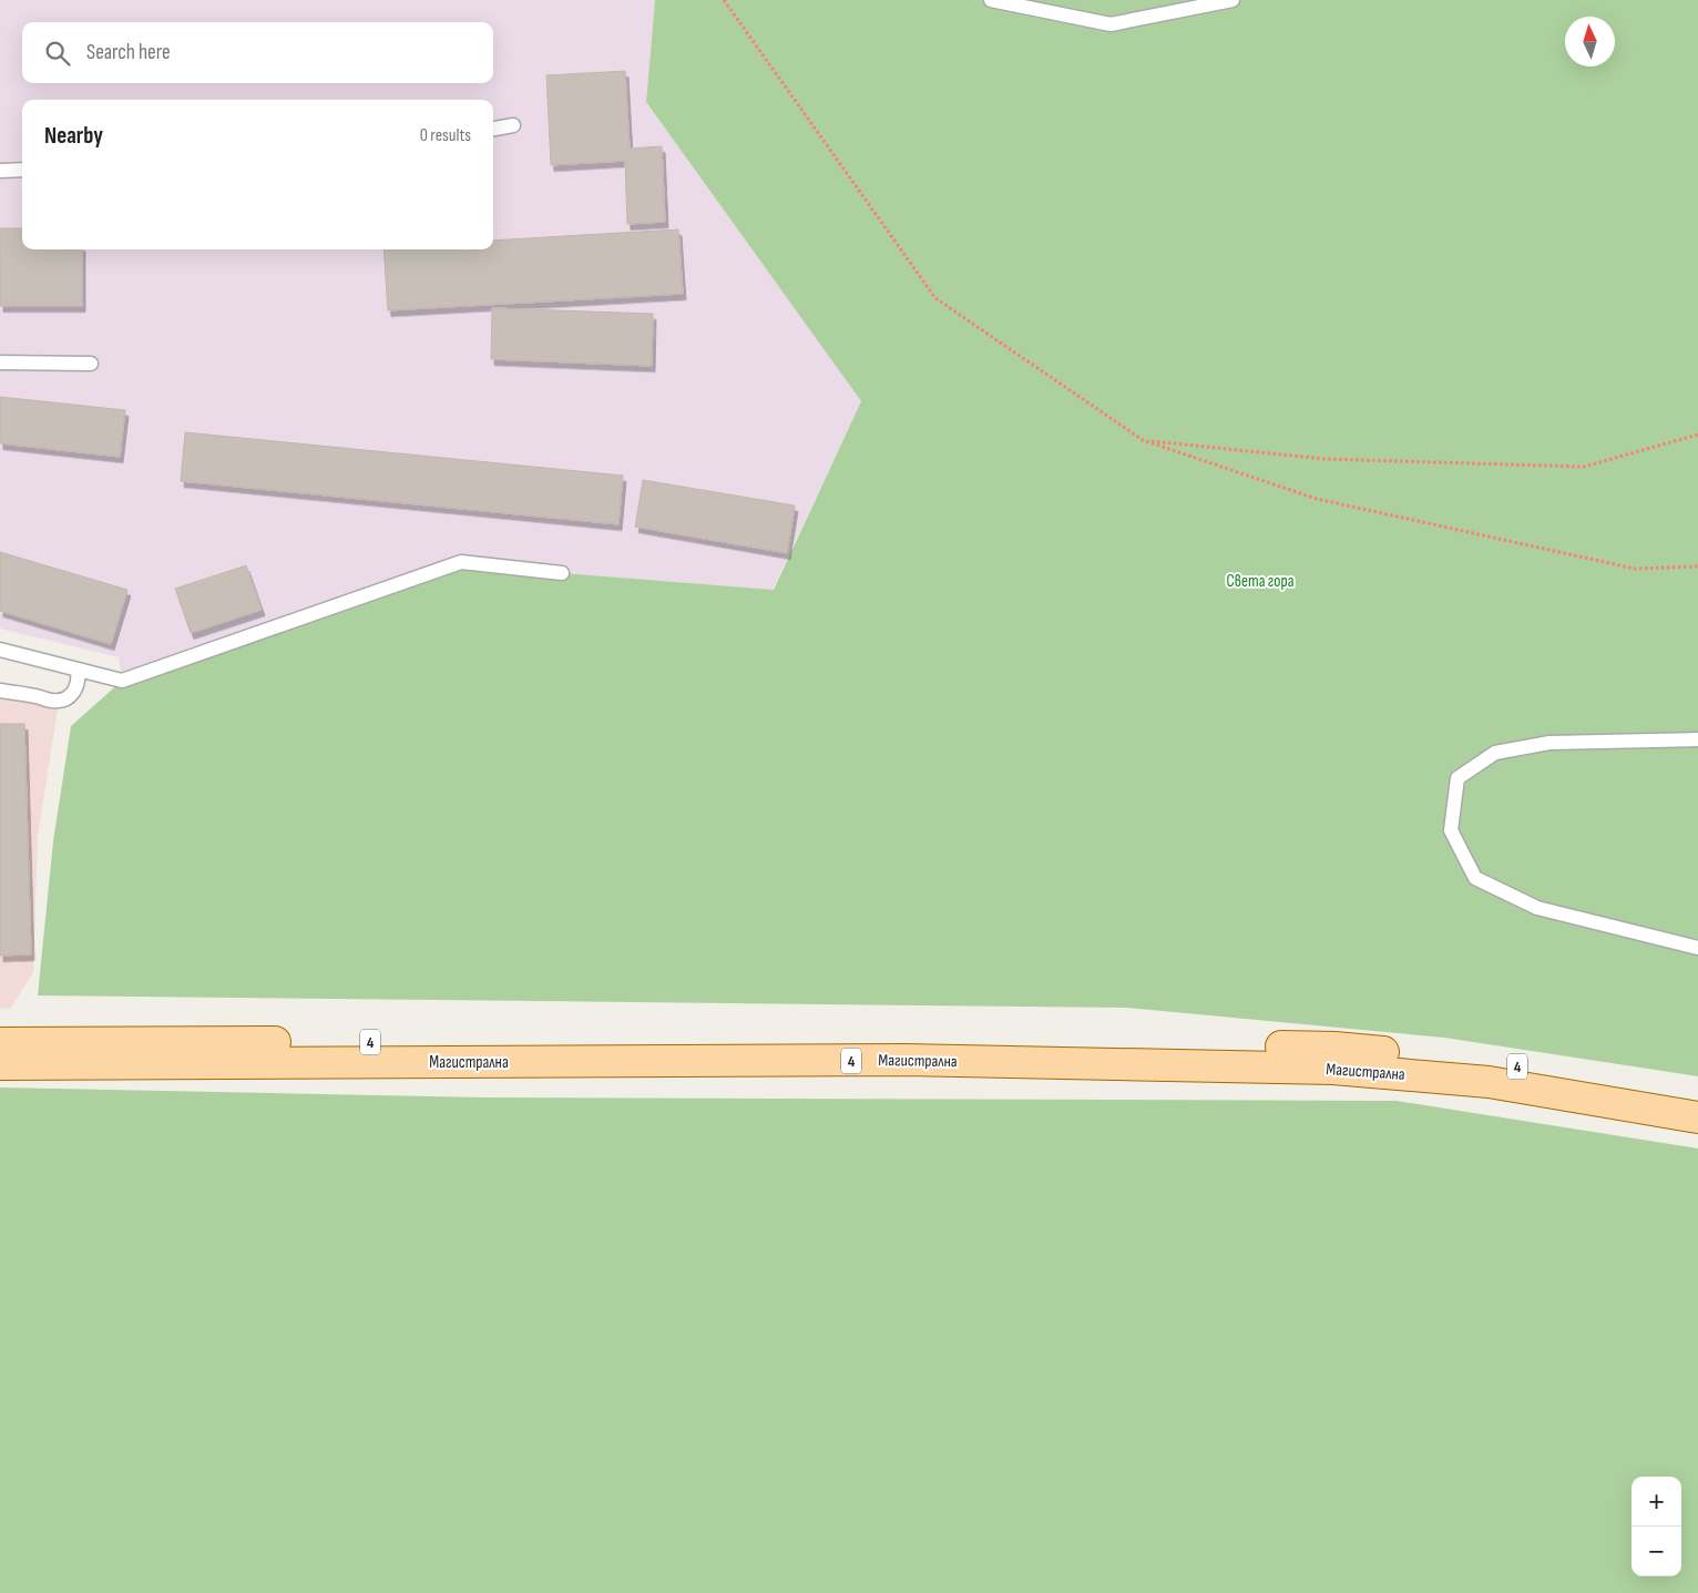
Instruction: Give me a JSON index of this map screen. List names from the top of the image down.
{
  "streets": {
    "main road": ["4", "Магистрална"]
  },
  "parks": ["Света гора"],
  "north": "top",
  "page": {
    "search": "Search here",
    "heading": ["Nearby", "0 results"],
    "map_buttons": ["+", "−"]
  }
}
